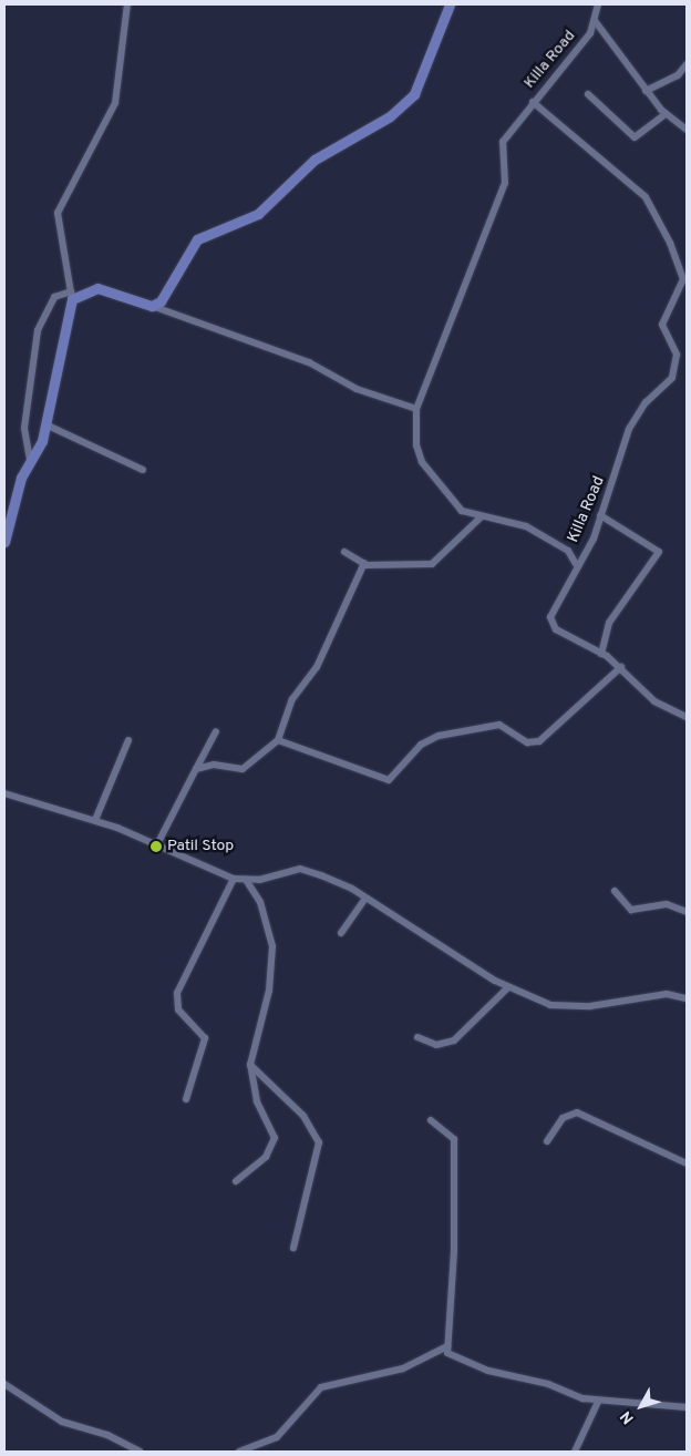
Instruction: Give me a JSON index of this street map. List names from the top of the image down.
{
  "streets": {
    "street": ["Killa Road"]
  },
  "places": ["Patil Stop"],
  "north": "bottom left"
}
